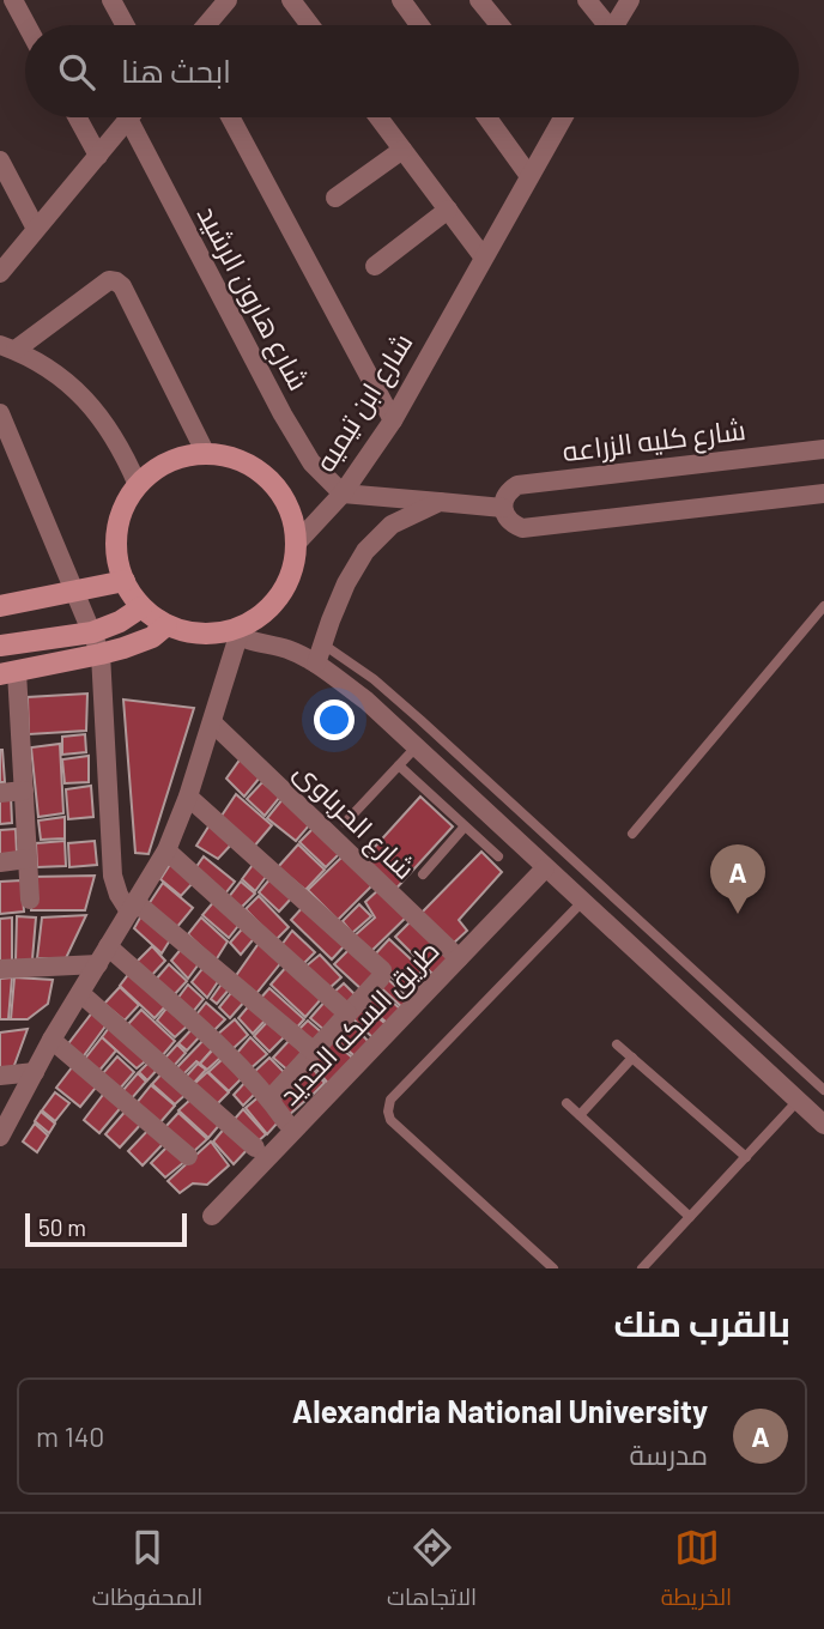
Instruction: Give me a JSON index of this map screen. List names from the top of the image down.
{
  "streets": {
    "street": [
      "شارع هارون الرشيد",
      "شارع ابن تيميه",
      "شارع كليه الزراعه",
      "شارع الحرباوى",
      "طريق السكه الحديد"
    ]
  },
  "crossings": [
    ["شارع هارون الرشيد", "شارع ابن تيميه"],
    ["شارع الحرباوى", "طريق السكه الحديد"]
  ],
  "scale_bar": "50 m",
  "page": {
    "search": "ابحث هنا",
    "pins": "A",
    "scale": "50 m",
    "heading": "بالقرب منك",
    "list": [
      {
        "mark": "A",
        "name": "Alexandria National University",
        "note": "مدرسة",
        "value": "140 m"
      }
    ],
    "nav": ["الخريطة", "الاتجاهات", "المحفوظات"]
  }
}
